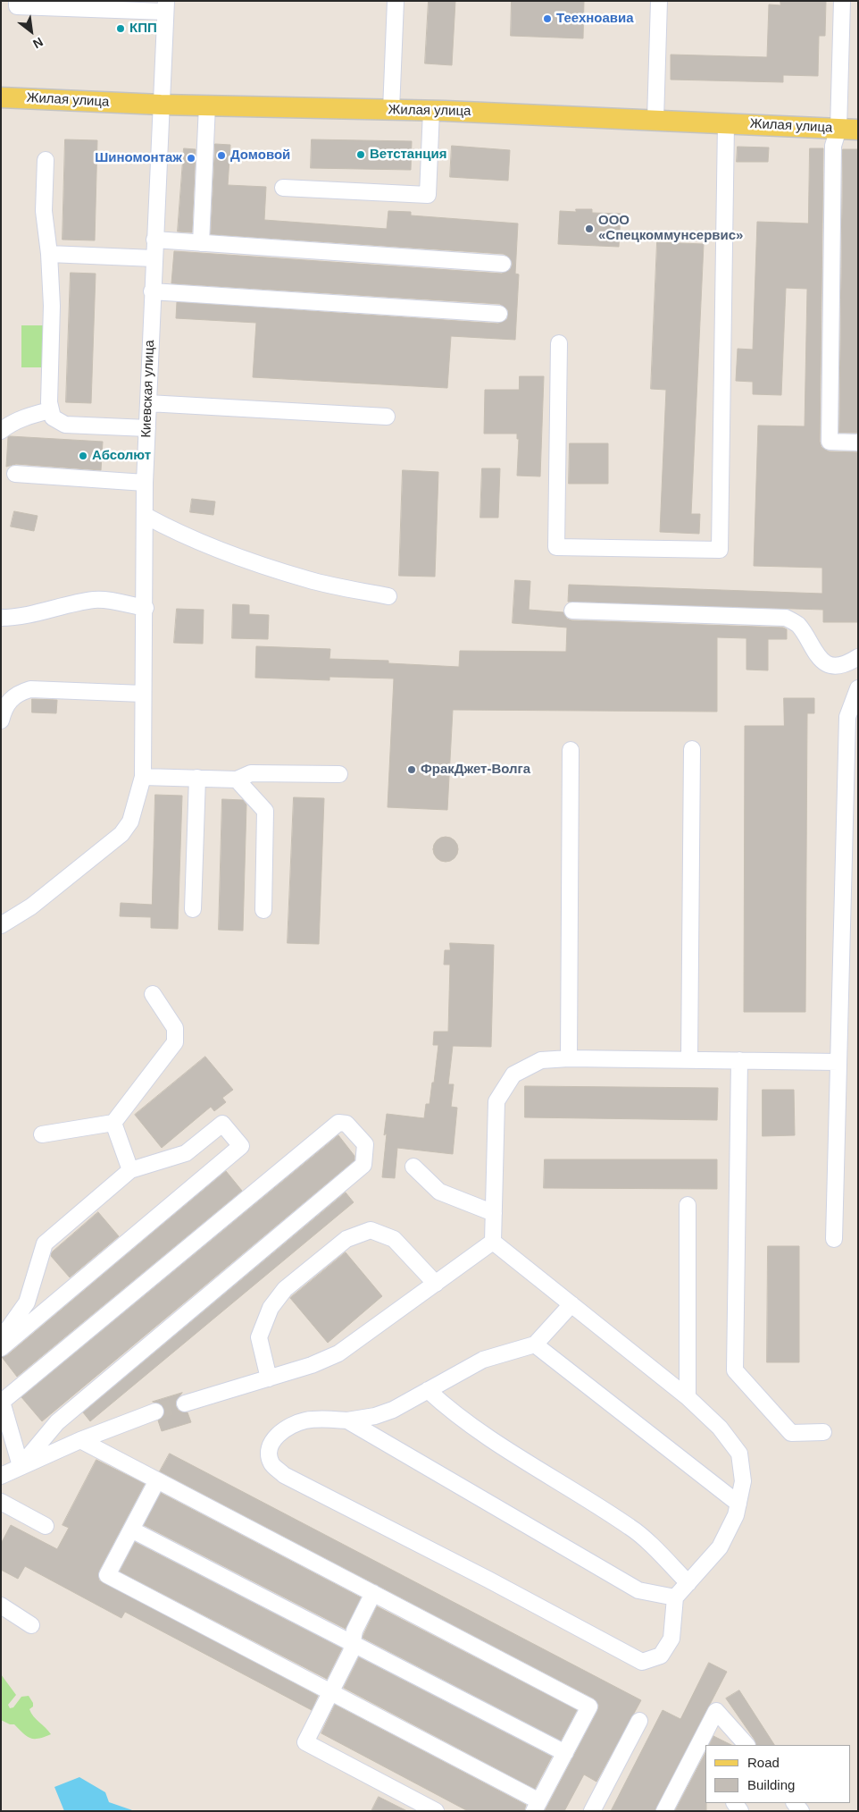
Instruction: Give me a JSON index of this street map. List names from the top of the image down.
{
  "streets": {
    "main road": ["Жилая улица"],
    "street": ["Киевская улица"]
  },
  "crossings": [
    ["Жилая улица", "Киевская улица"]
  ],
  "places": [
    "Теехноавиа",
    "КПП",
    "Ветстанция",
    "Домовой",
    "Шиномонтаж",
    "ООО «Спецкоммунсервис»",
    "Абсолют",
    "ФракДжет-Волга"
  ],
  "legend": ["Road", "Building"],
  "north": "bottom right"
}
